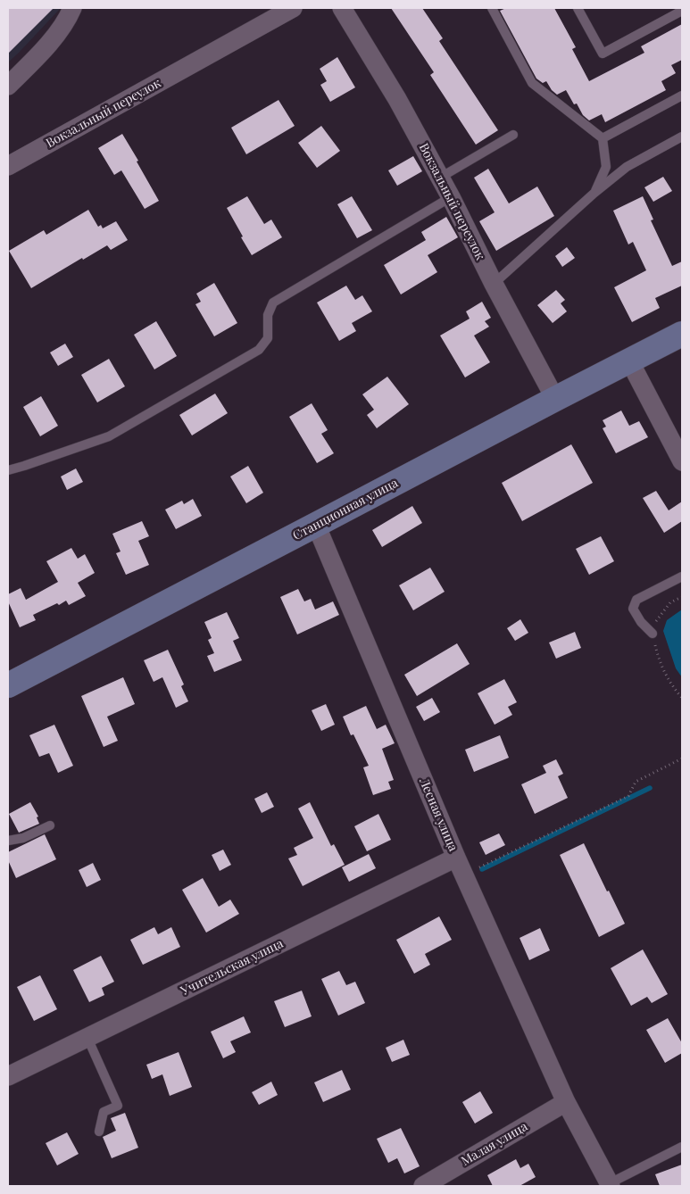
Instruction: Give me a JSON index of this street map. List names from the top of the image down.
{
  "streets": {
    "main road": ["Станционная улица"],
    "street": [
      "Вокзальный переулок",
      "Лесная улица",
      "Учительская улица",
      "Малая улица"
    ]
  },
  "crossings": [
    ["Вокзальный переулок", "Станционная улица"],
    ["Станционная улица", "Лесная улица"],
    ["Лесная улица", "Учительская улица"],
    ["Лесная улица", "Малая улица"]
  ]
}
